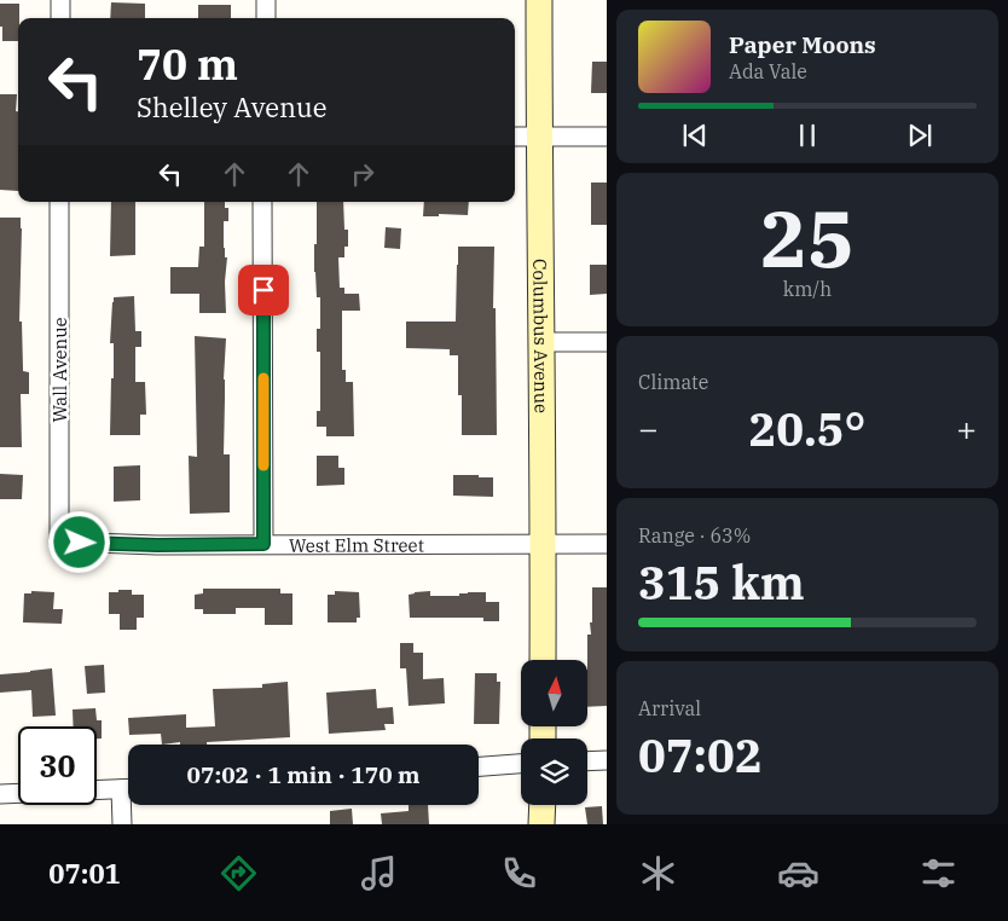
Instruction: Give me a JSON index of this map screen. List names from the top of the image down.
{
  "streets": {
    "street": ["Columbus Avenue", "Wall Avenue", "West Elm Street"]
  },
  "crossings": [
    ["Columbus Avenue", "West Elm Street"],
    ["Wall Avenue", "West Elm Street"]
  ],
  "north": "top",
  "page": {
    "turn": ["70 m", "Shelley Avenue"],
    "song": ["Paper Moons", "Ada Vale"],
    "tile": [
      ["25", "km/h"],
      "Climate",
      ["Range · 63%", "315 km"],
      ["Arrival", "07:02"]
    ],
    "heat": ["−", "20.5°", "+"],
    "limit": "30",
    "trip": "07:02 · 1 min · 170 m",
    "tabs": "07:01"
  }
}
